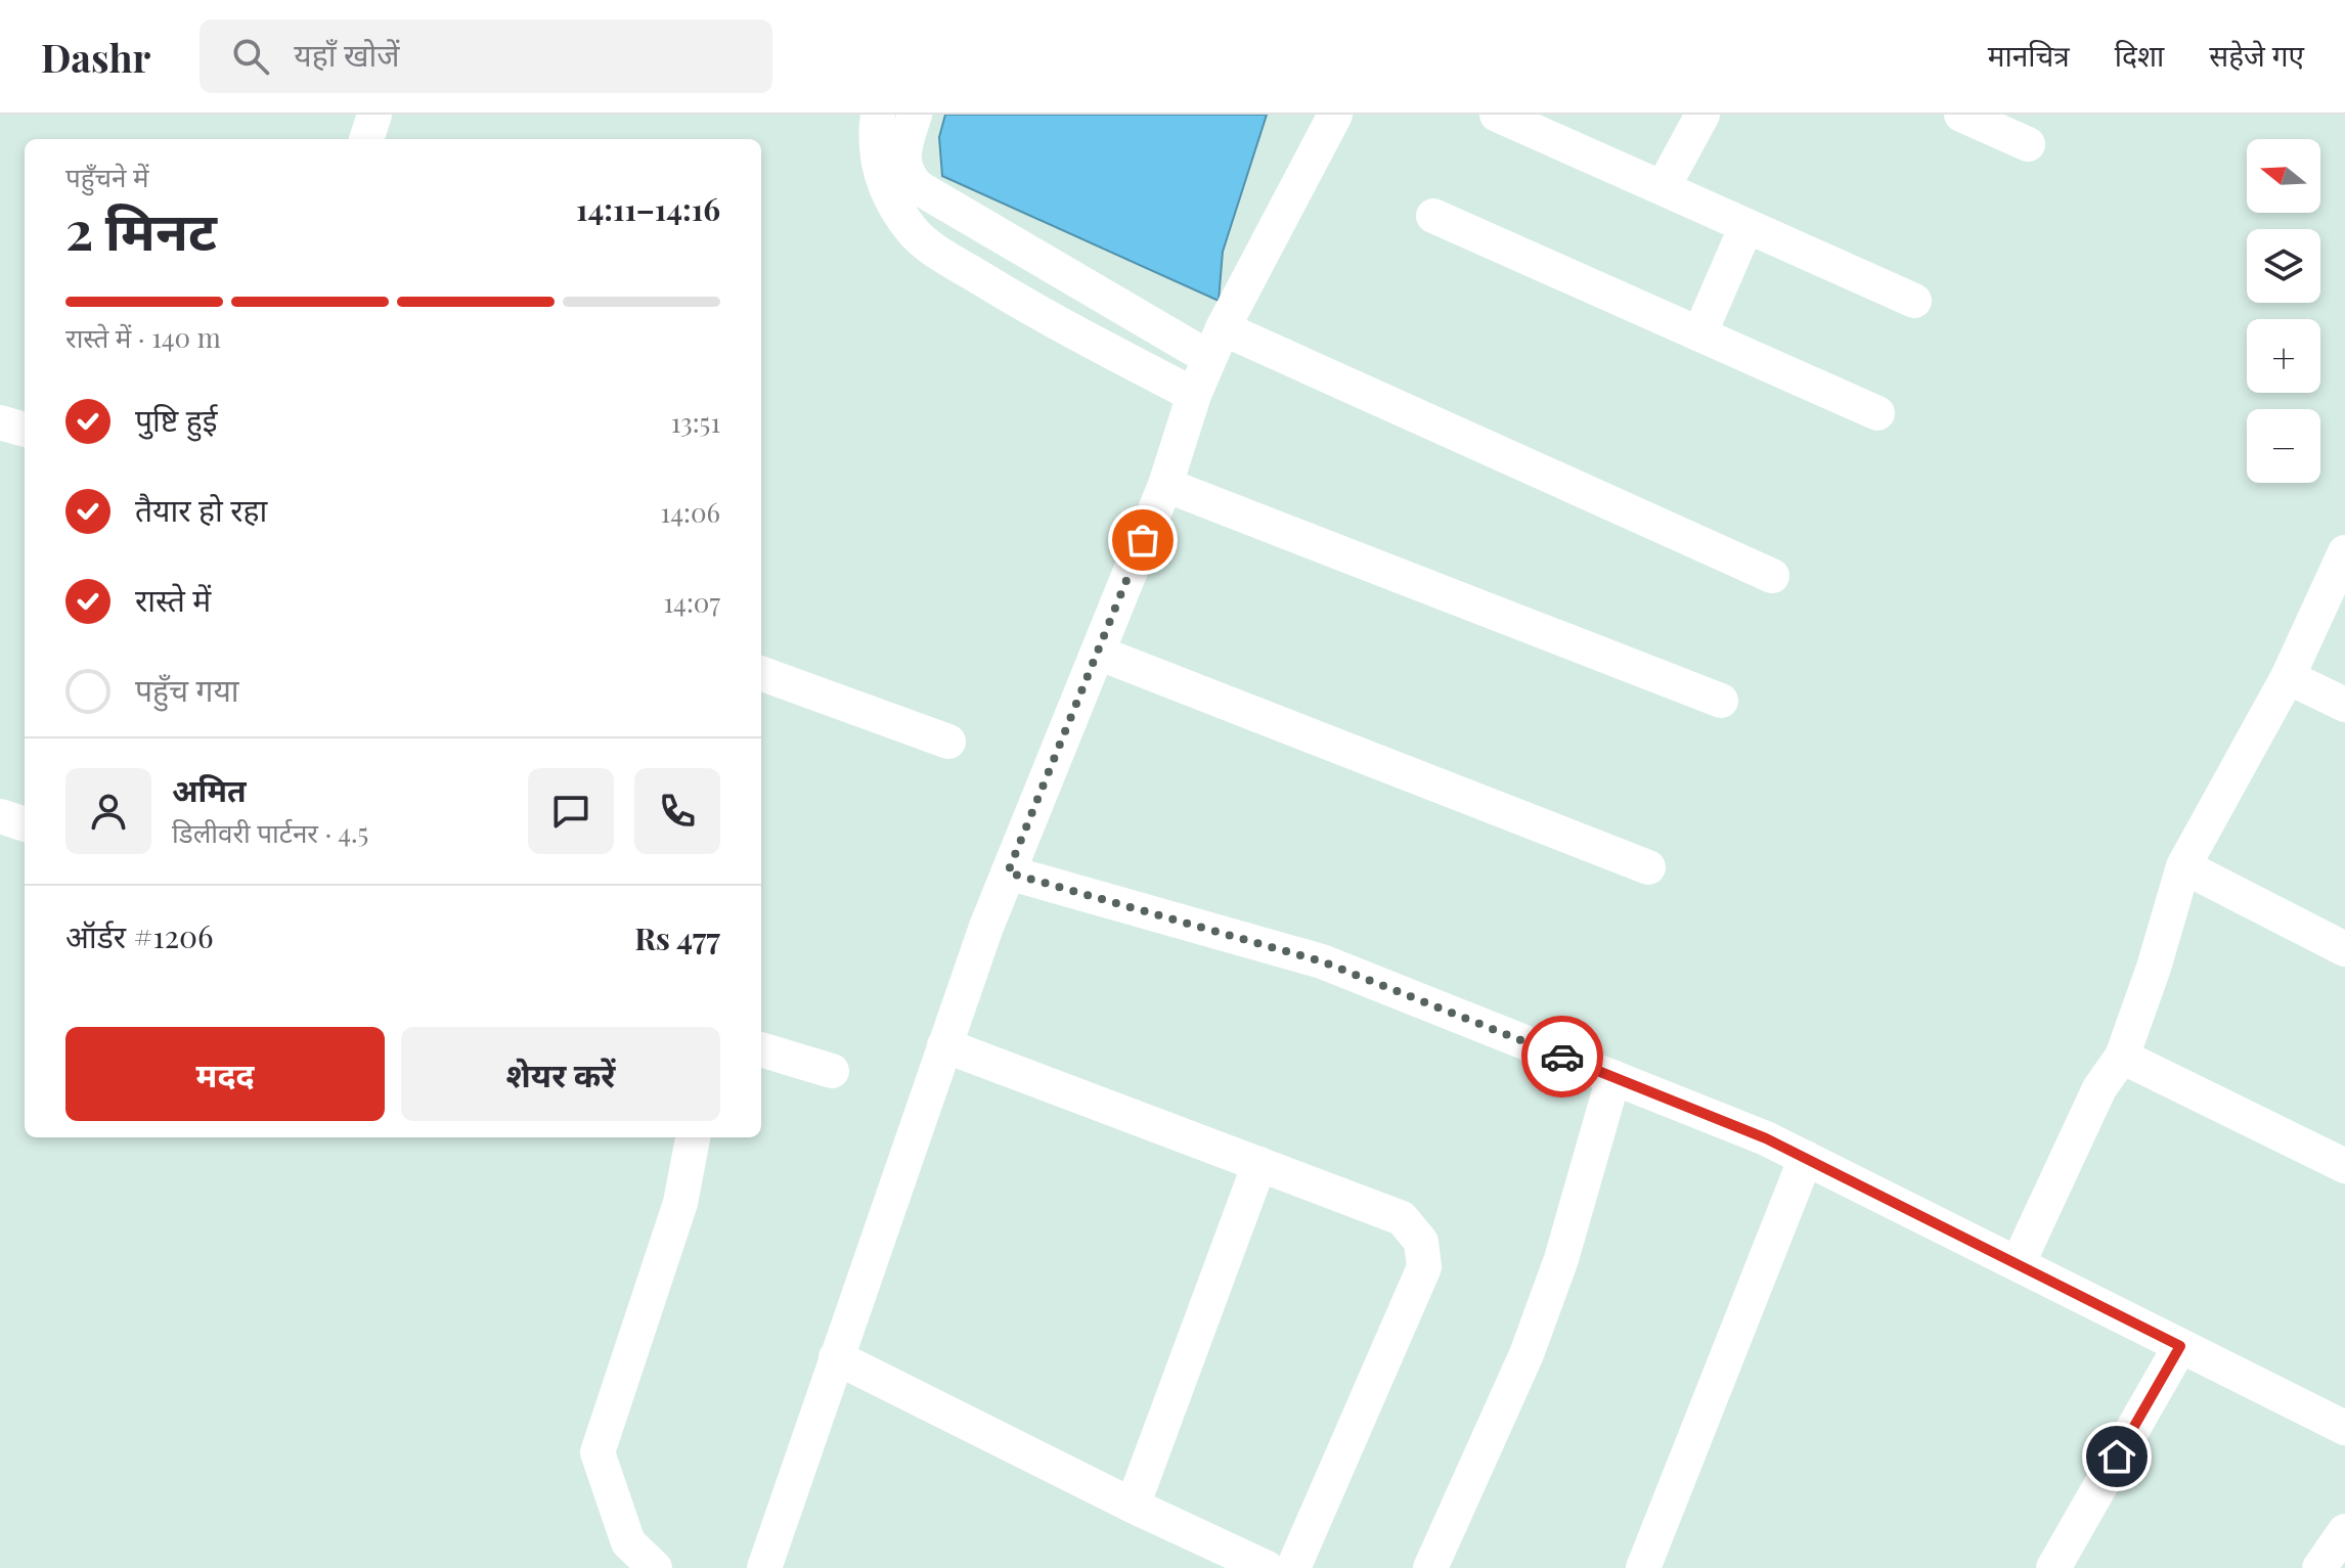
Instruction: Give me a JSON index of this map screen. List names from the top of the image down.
{
  "north": "left",
  "page": {
    "header": "Dashr",
    "search": "यहाँ खोजें",
    "nav": ["मानचित्र", "दिशा", "सहेजे गए"],
    "map_buttons": ["+", "−"],
    "heading": ["2 मिनट", "पहुँचने में", "14:11–14:16"],
    "panel": [
      "अमित",
      "डिलीवरी पार्टनर · 4.5",
      "ऑर्डर #1206",
      "Rs 477"
    ],
    "bar": "रास्ते में · 140 m",
    "list": [
      ["पुष्टि हुई", "13:51"],
      ["तैयार हो रहा", "14:06"],
      ["रास्ते में", "14:07"],
      "पहुँच गया"
    ],
    "buttons": ["मदद", "शेयर करें"]
  }
}
